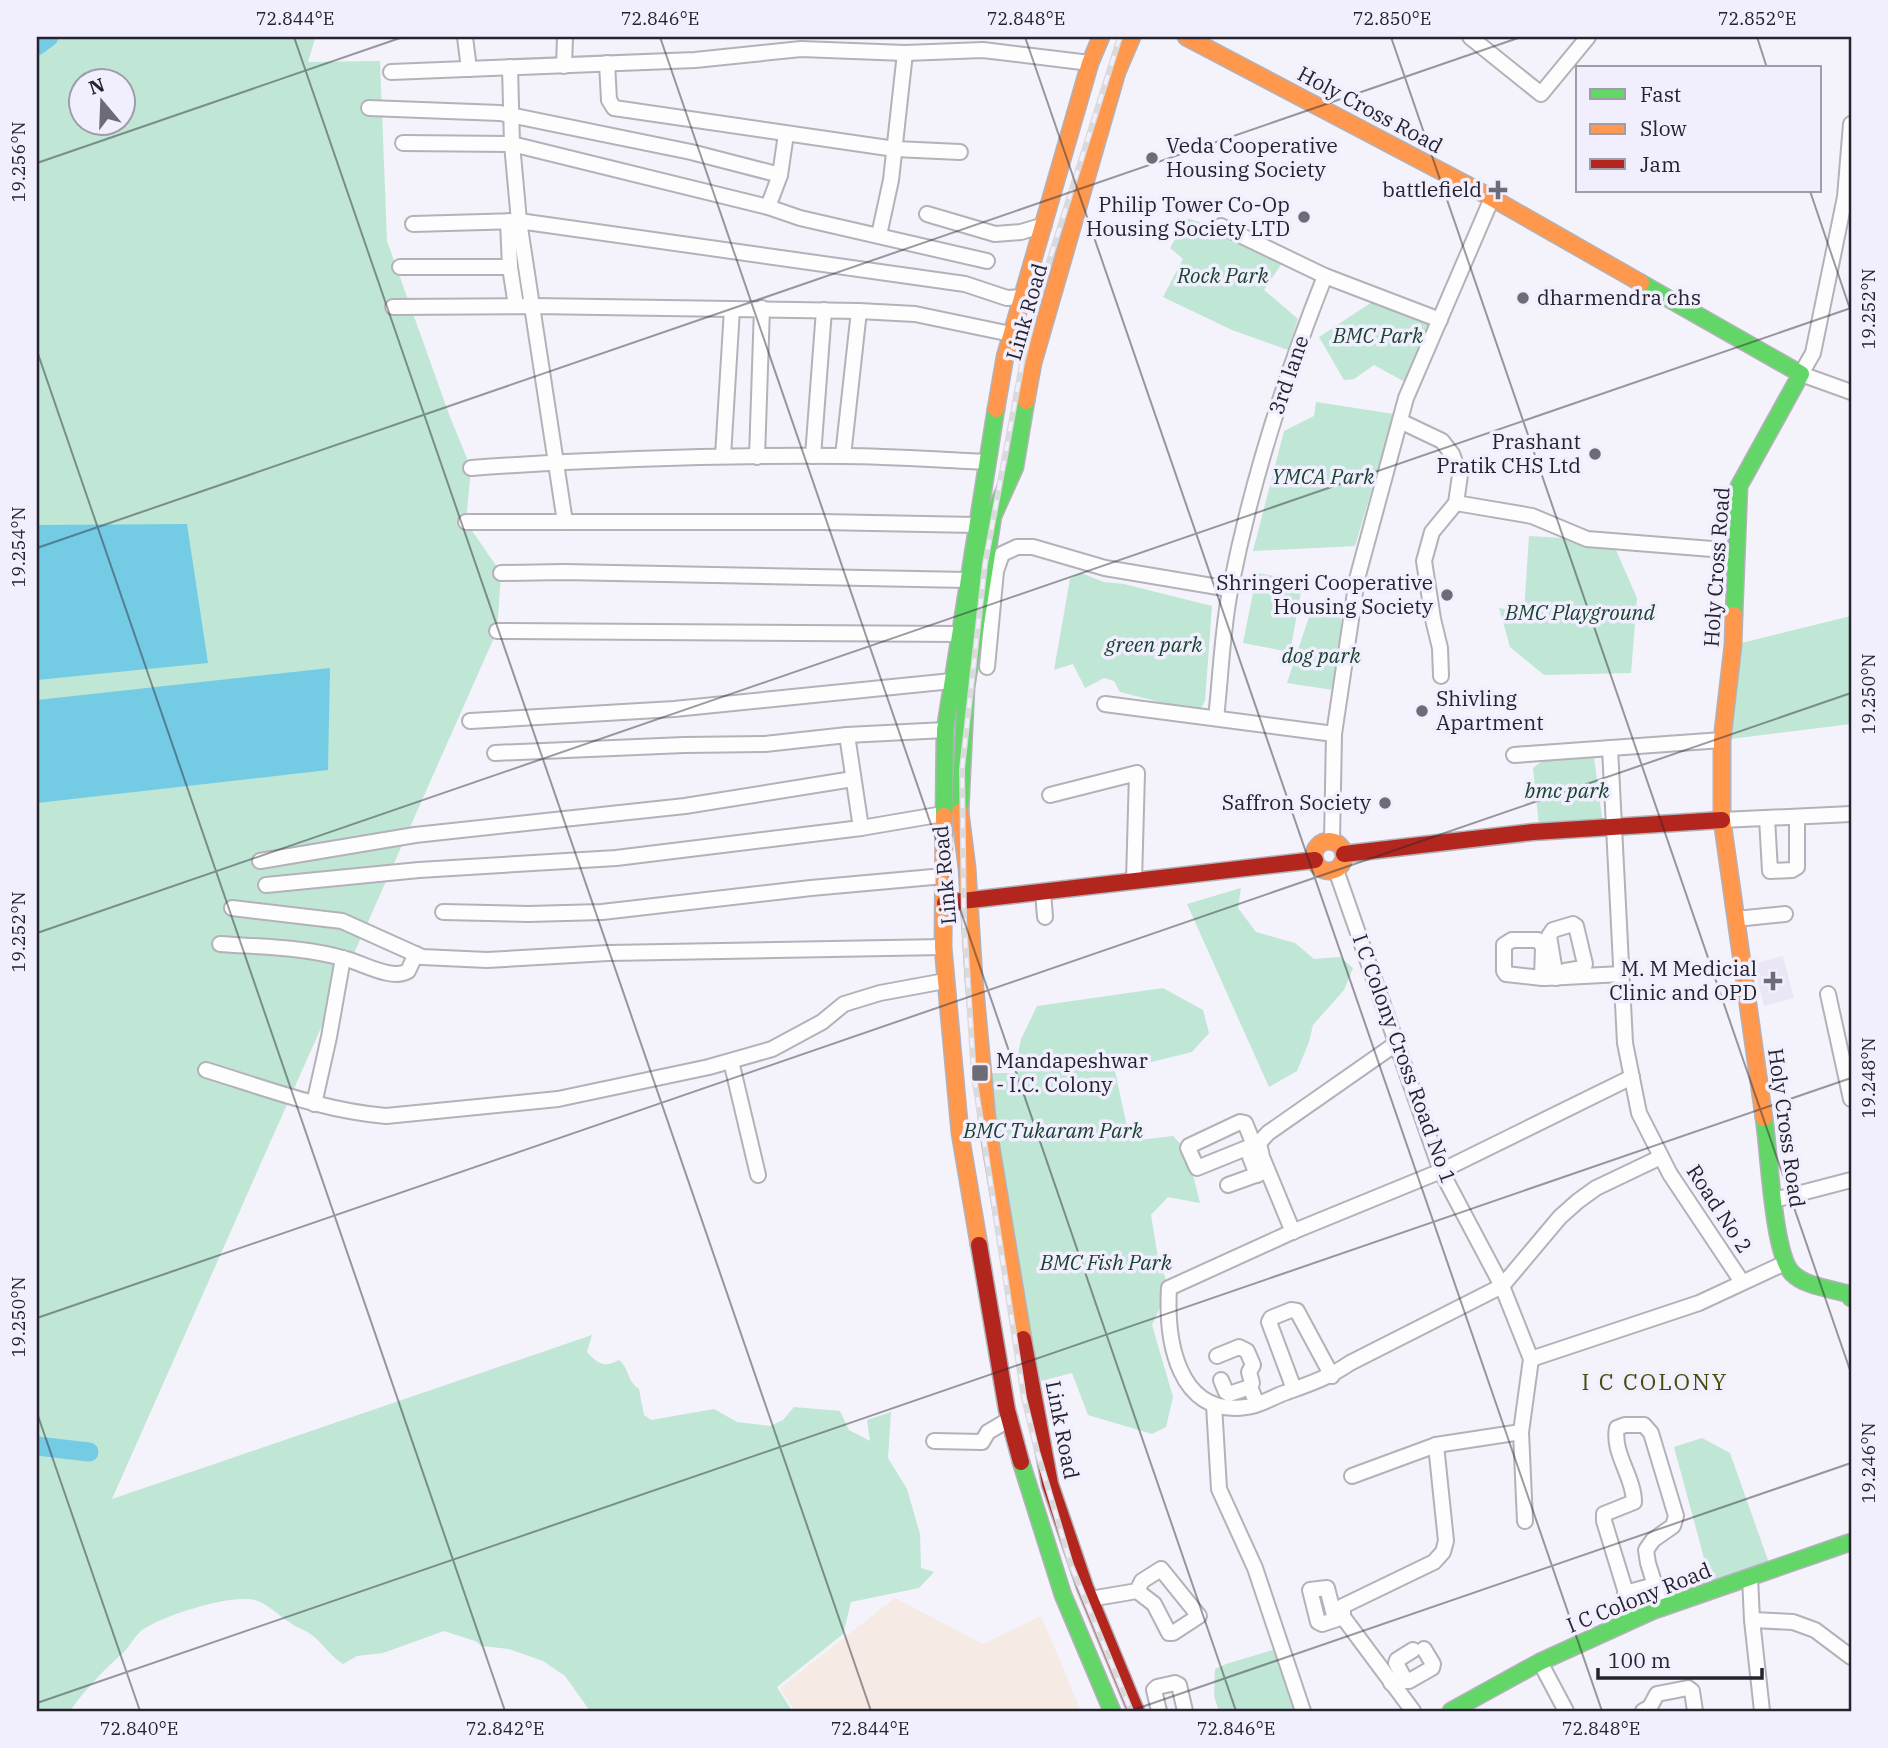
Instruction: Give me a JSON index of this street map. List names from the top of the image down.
{
  "streets": {
    "main road": ["Holy Cross Road", "Link Road", "I C Colony Road"],
    "street": ["3rd lane", "I C Colony Cross Road No 1", "Road No 2"]
  },
  "districts": ["I C COLONY"],
  "parks": [
    "Rock Park",
    "BMC Park",
    "YMCA Park",
    "BMC Playground",
    "green park",
    "dog park",
    "bmc park",
    "BMC Tukaram Park",
    "BMC Fish Park"
  ],
  "places": {
    "other": [
      "Veda Cooperative Housing Society",
      "Philip Tower Co-Op Housing Society LTD",
      "dharmendra chs",
      "Prashant Pratik CHS Ltd",
      "Shringeri Cooperative Housing Society",
      "Shivling Apartment",
      "Saffron Society"
    ],
    "health": ["battlefield", "M. M Medicial Clinic and OPD"],
    "transit": ["Mandapeshwar - I.C. Colony"]
  },
  "legend": ["Fast", "Slow", "Jam"],
  "scale_bar": "100 m",
  "north": "top",
  "coordinates": [
    "72.844°E",
    "72.846°E",
    "72.848°E",
    "72.850°E",
    "72.852°E",
    "19.256°N",
    "19.252°N",
    "19.254°N",
    "19.250°N",
    "19.248°N",
    "19.246°N",
    "72.840°E",
    "72.842°E"
  ]
}
